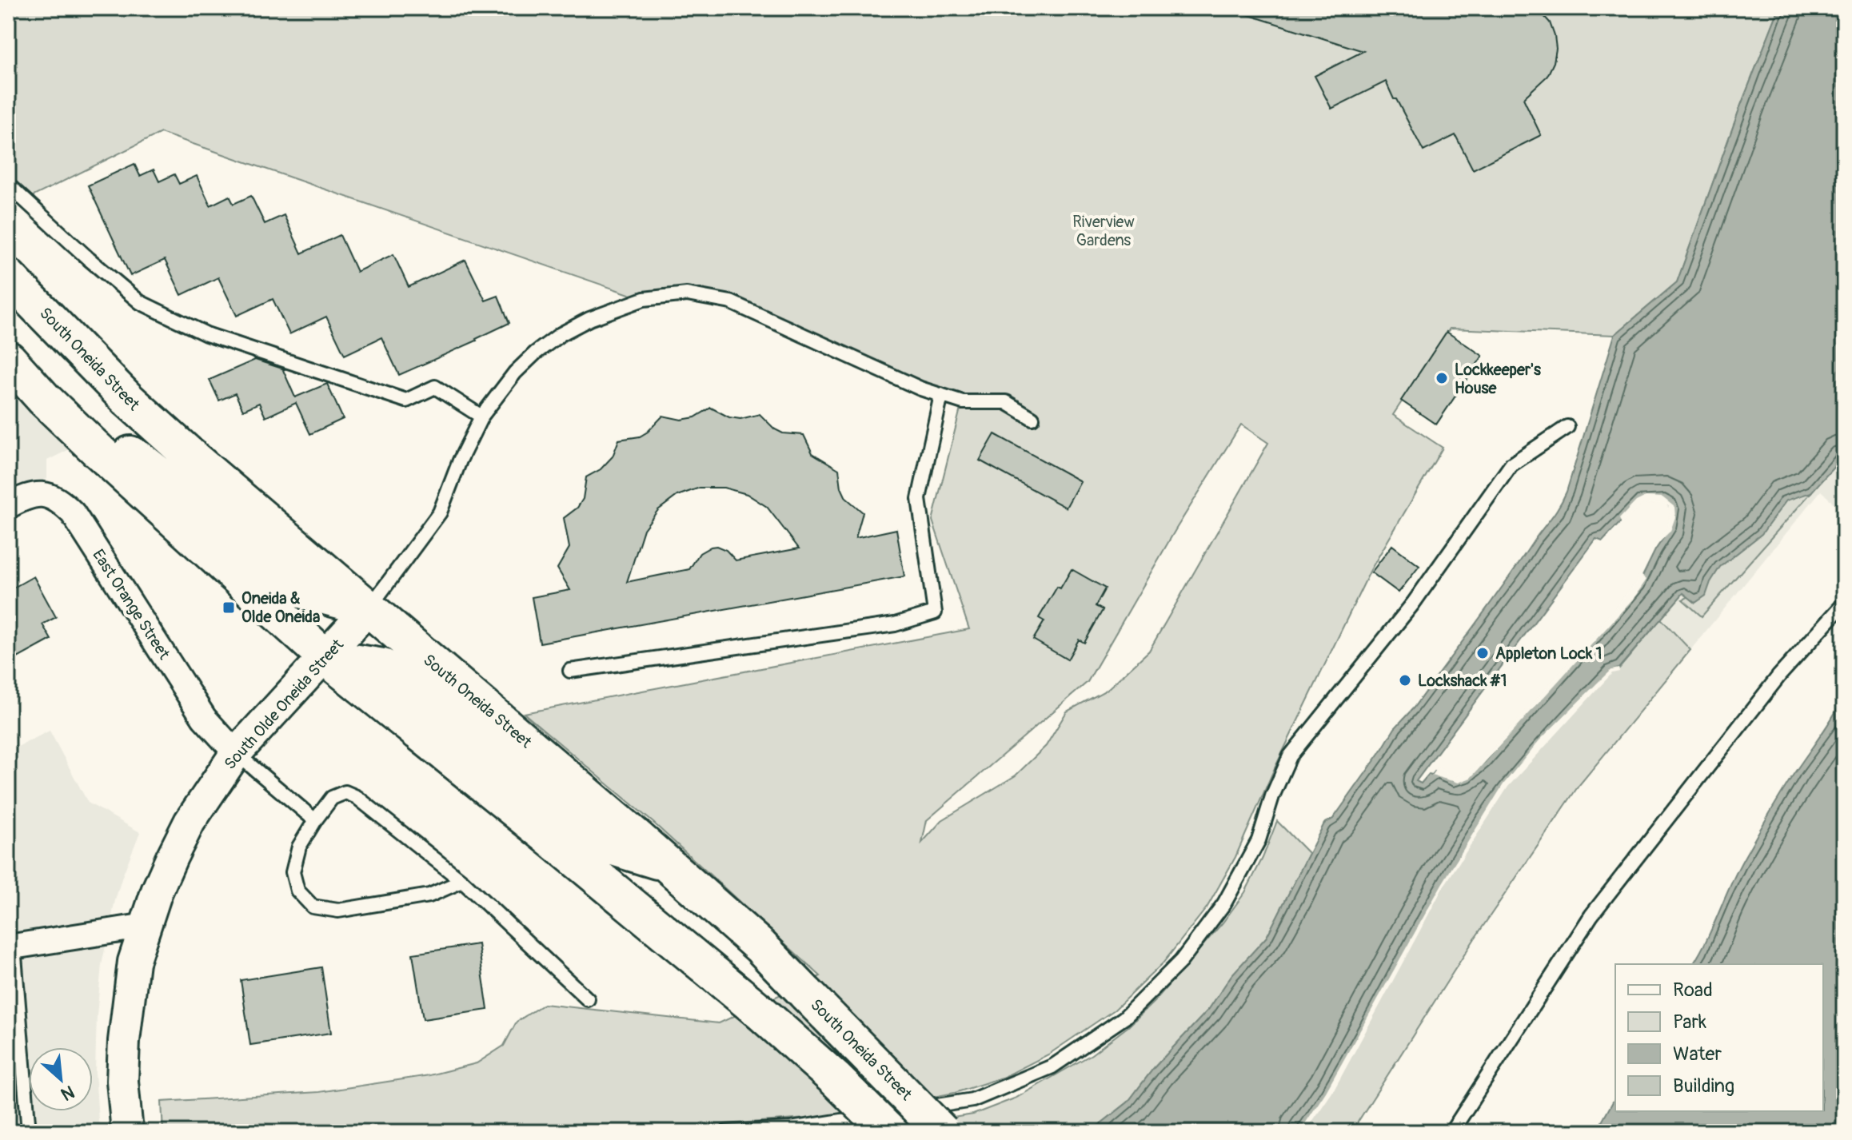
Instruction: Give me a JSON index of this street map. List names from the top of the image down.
{
  "streets": {
    "main road": ["South Oneida Street"],
    "street": ["East Orange Street", "South Olde Oneida Street"]
  },
  "crossings": [
    ["South Oneida Street", "South Olde Oneida Street"],
    ["East Orange Street", "South Olde Oneida Street"]
  ],
  "parks": ["Riverview Gardens"],
  "places": {
    "other": ["Lockkeeper's House", "Appleton Lock 1", "Lockshack #1"],
    "transit": ["Oneida & Olde Oneida"]
  },
  "legend": [
    "Road",
    "Park",
    "Water",
    "Building"
  ],
  "north": "bottom right"
}
